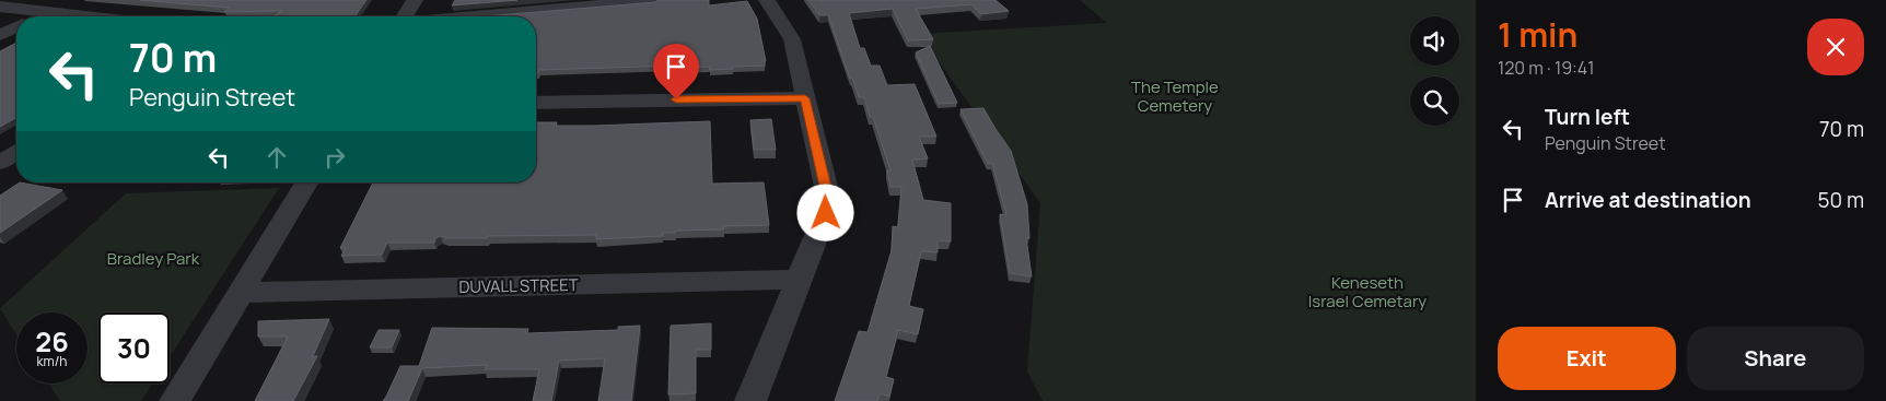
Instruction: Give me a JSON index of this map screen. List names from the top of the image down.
{
  "streets": {
    "street": ["DUVALL STREET"]
  },
  "parks": ["The Temple Cemetery", "Bradley Park", "Keneseth Israel Cemetary"],
  "page": {
    "heading": ["1 min", "120 m · 19:41"],
    "turn": ["70 m", "Penguin Street"],
    "list": [
      {
        "name": "Turn left",
        "note": "Penguin Street",
        "value": "70 m"
      },
      {
        "name": "Arrive at destination",
        "value": "50 m"
      }
    ],
    "speed": "26 km/h",
    "limit": "30",
    "buttons": ["Exit", "Share"]
  }
}
